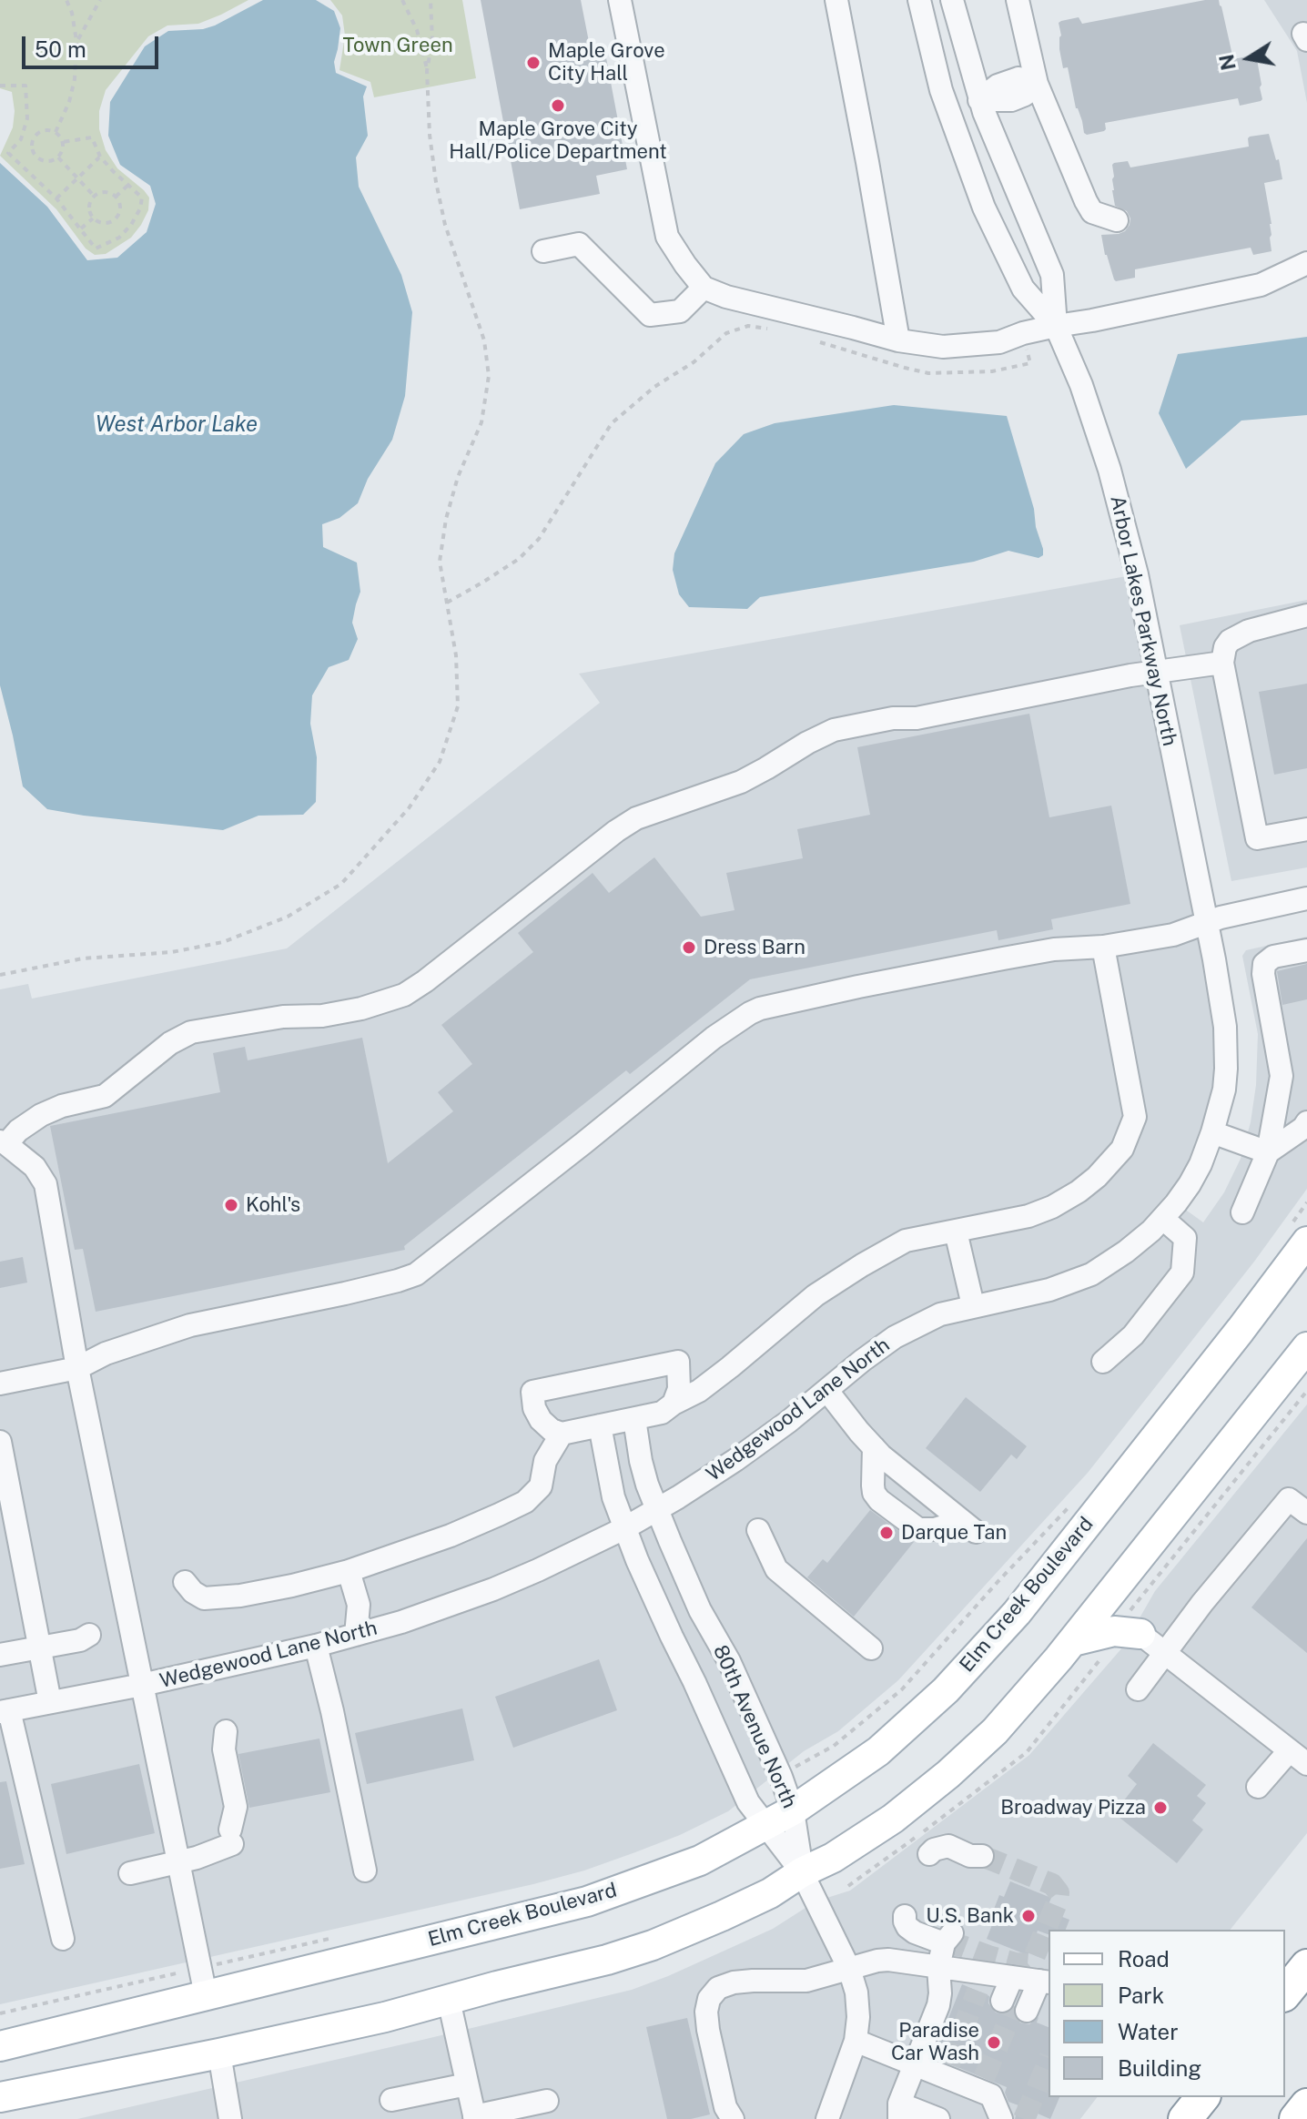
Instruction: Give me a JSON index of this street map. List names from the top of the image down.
{
  "streets": {
    "main road": ["Elm Creek Boulevard"],
    "street": ["Arbor Lakes Parkway North", "Wedgewood Lane North", "80th Avenue North"]
  },
  "crossings": [
    ["Arbor Lakes Parkway North", "Wedgewood Lane North"],
    ["Wedgewood Lane North", "80th Avenue North"],
    ["Elm Creek Boulevard", "80th Avenue North"]
  ],
  "water": ["West Arbor Lake"],
  "parks": ["Town Green"],
  "places": [
    "Maple Grove City Hall",
    "Maple Grove City Hall/Police Department",
    "Dress Barn",
    "Kohl's",
    "Darque Tan",
    "Broadway Pizza",
    "U.S. Bank",
    "Paradise Car Wash"
  ],
  "legend": [
    "Road",
    "Park",
    "Water",
    "Building"
  ],
  "scale_bar": "50 m",
  "north": "left"
}
